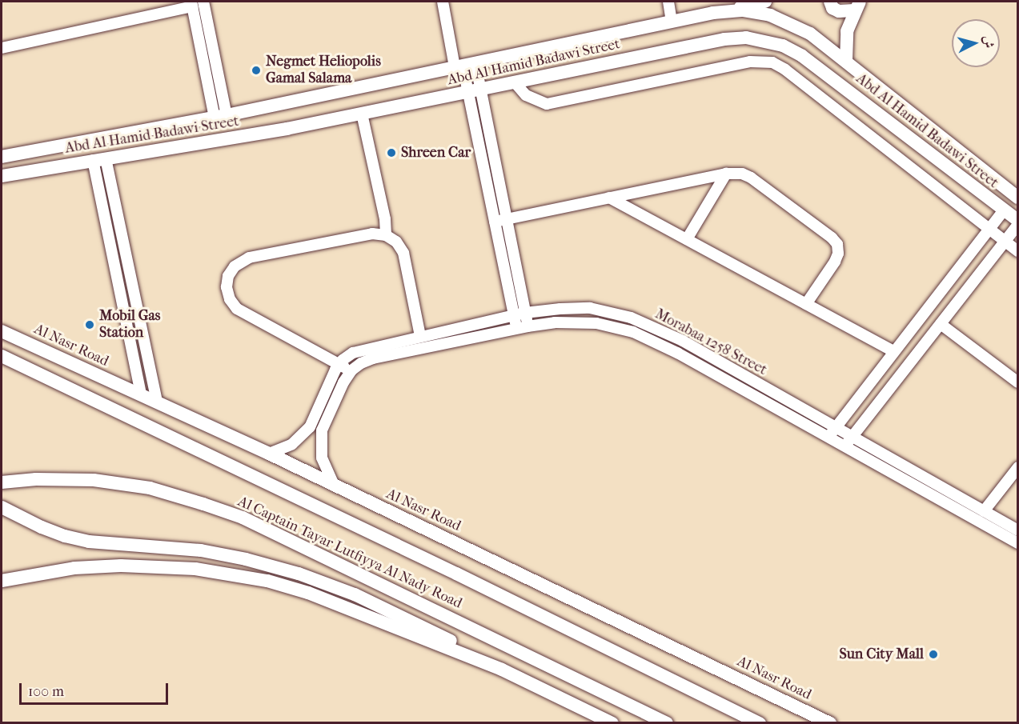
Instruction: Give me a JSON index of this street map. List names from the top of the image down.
{
  "streets": {
    "main road": ["Abd Al Hamid Badawi Street", "Al Nasr Road", "Al Captain Tayar Lutfiyya Al Nady Road"],
    "street": ["Morabaa 1258 Street"]
  },
  "crossings": [
    ["Morabaa 1258 Street", "Al Nasr Road"]
  ],
  "places": [
    "Negmet Heliopolis Gamal Salama",
    "Shreen Car",
    "Mobil Gas Station",
    "Sun City Mall"
  ],
  "scale_bar": "100 m",
  "north": "right"
}
